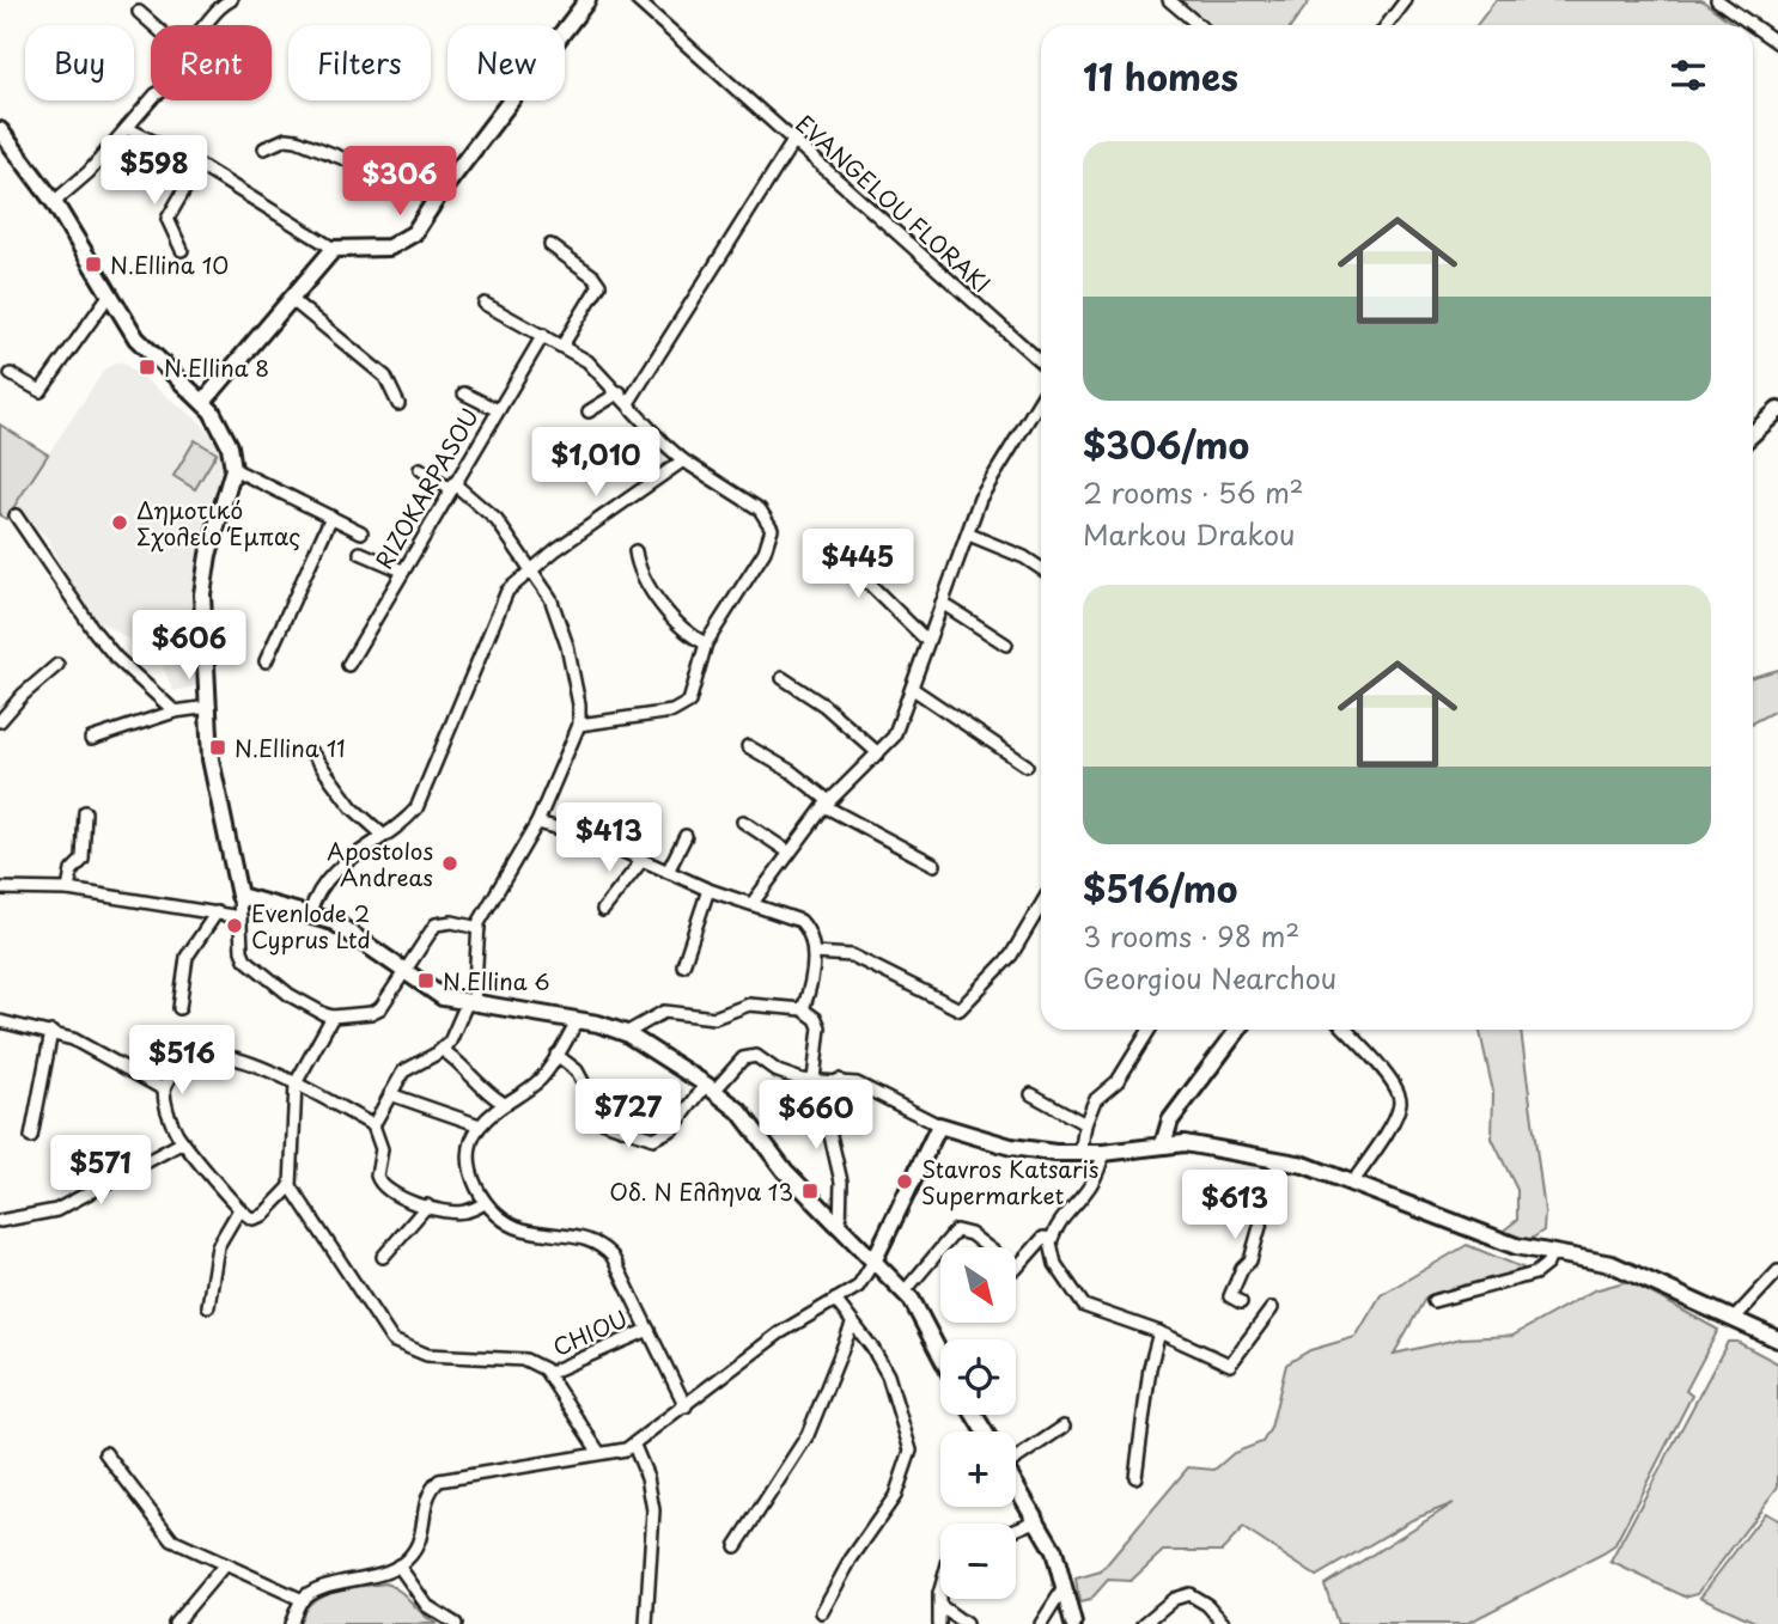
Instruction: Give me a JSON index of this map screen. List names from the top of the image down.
{
  "streets": {
    "street": ["EVANGELOU FLORAKI", "RIZOKARPASOU", "CHIOU"]
  },
  "places": {
    "transit": [
      "N.Ellina 10",
      "N.Ellina 8",
      "N.Ellina 11",
      "N.Ellina 6",
      "Οδ. Ν Ελληνα 13"
    ],
    "other": [
      "Δημοτικό Σχολείο Έμπας",
      "Apostolos Andreas",
      "Evenlode 2 Cyprus Ltd",
      "Stavros Katsaris Supermarket"
    ]
  },
  "north": "bottom right",
  "page": {
    "chip": [
      "Buy",
      "Rent",
      "Filters",
      "New"
    ],
    "heading": "11 homes",
    "list": [
      {
        "name": "$306/mo",
        "note": "2 rooms · 56 m² · Markou Drakou"
      },
      {
        "name": "$516/mo",
        "note": "3 rooms · 98 m² · Georgiou Nearchou"
      }
    ],
    "price": [
      "$598",
      "$306",
      "$1,010",
      "$445",
      "$606",
      "$413",
      "$516",
      "$727",
      "$660",
      "$571",
      "$613"
    ],
    "map_buttons": ["+", "−"]
  }
}
